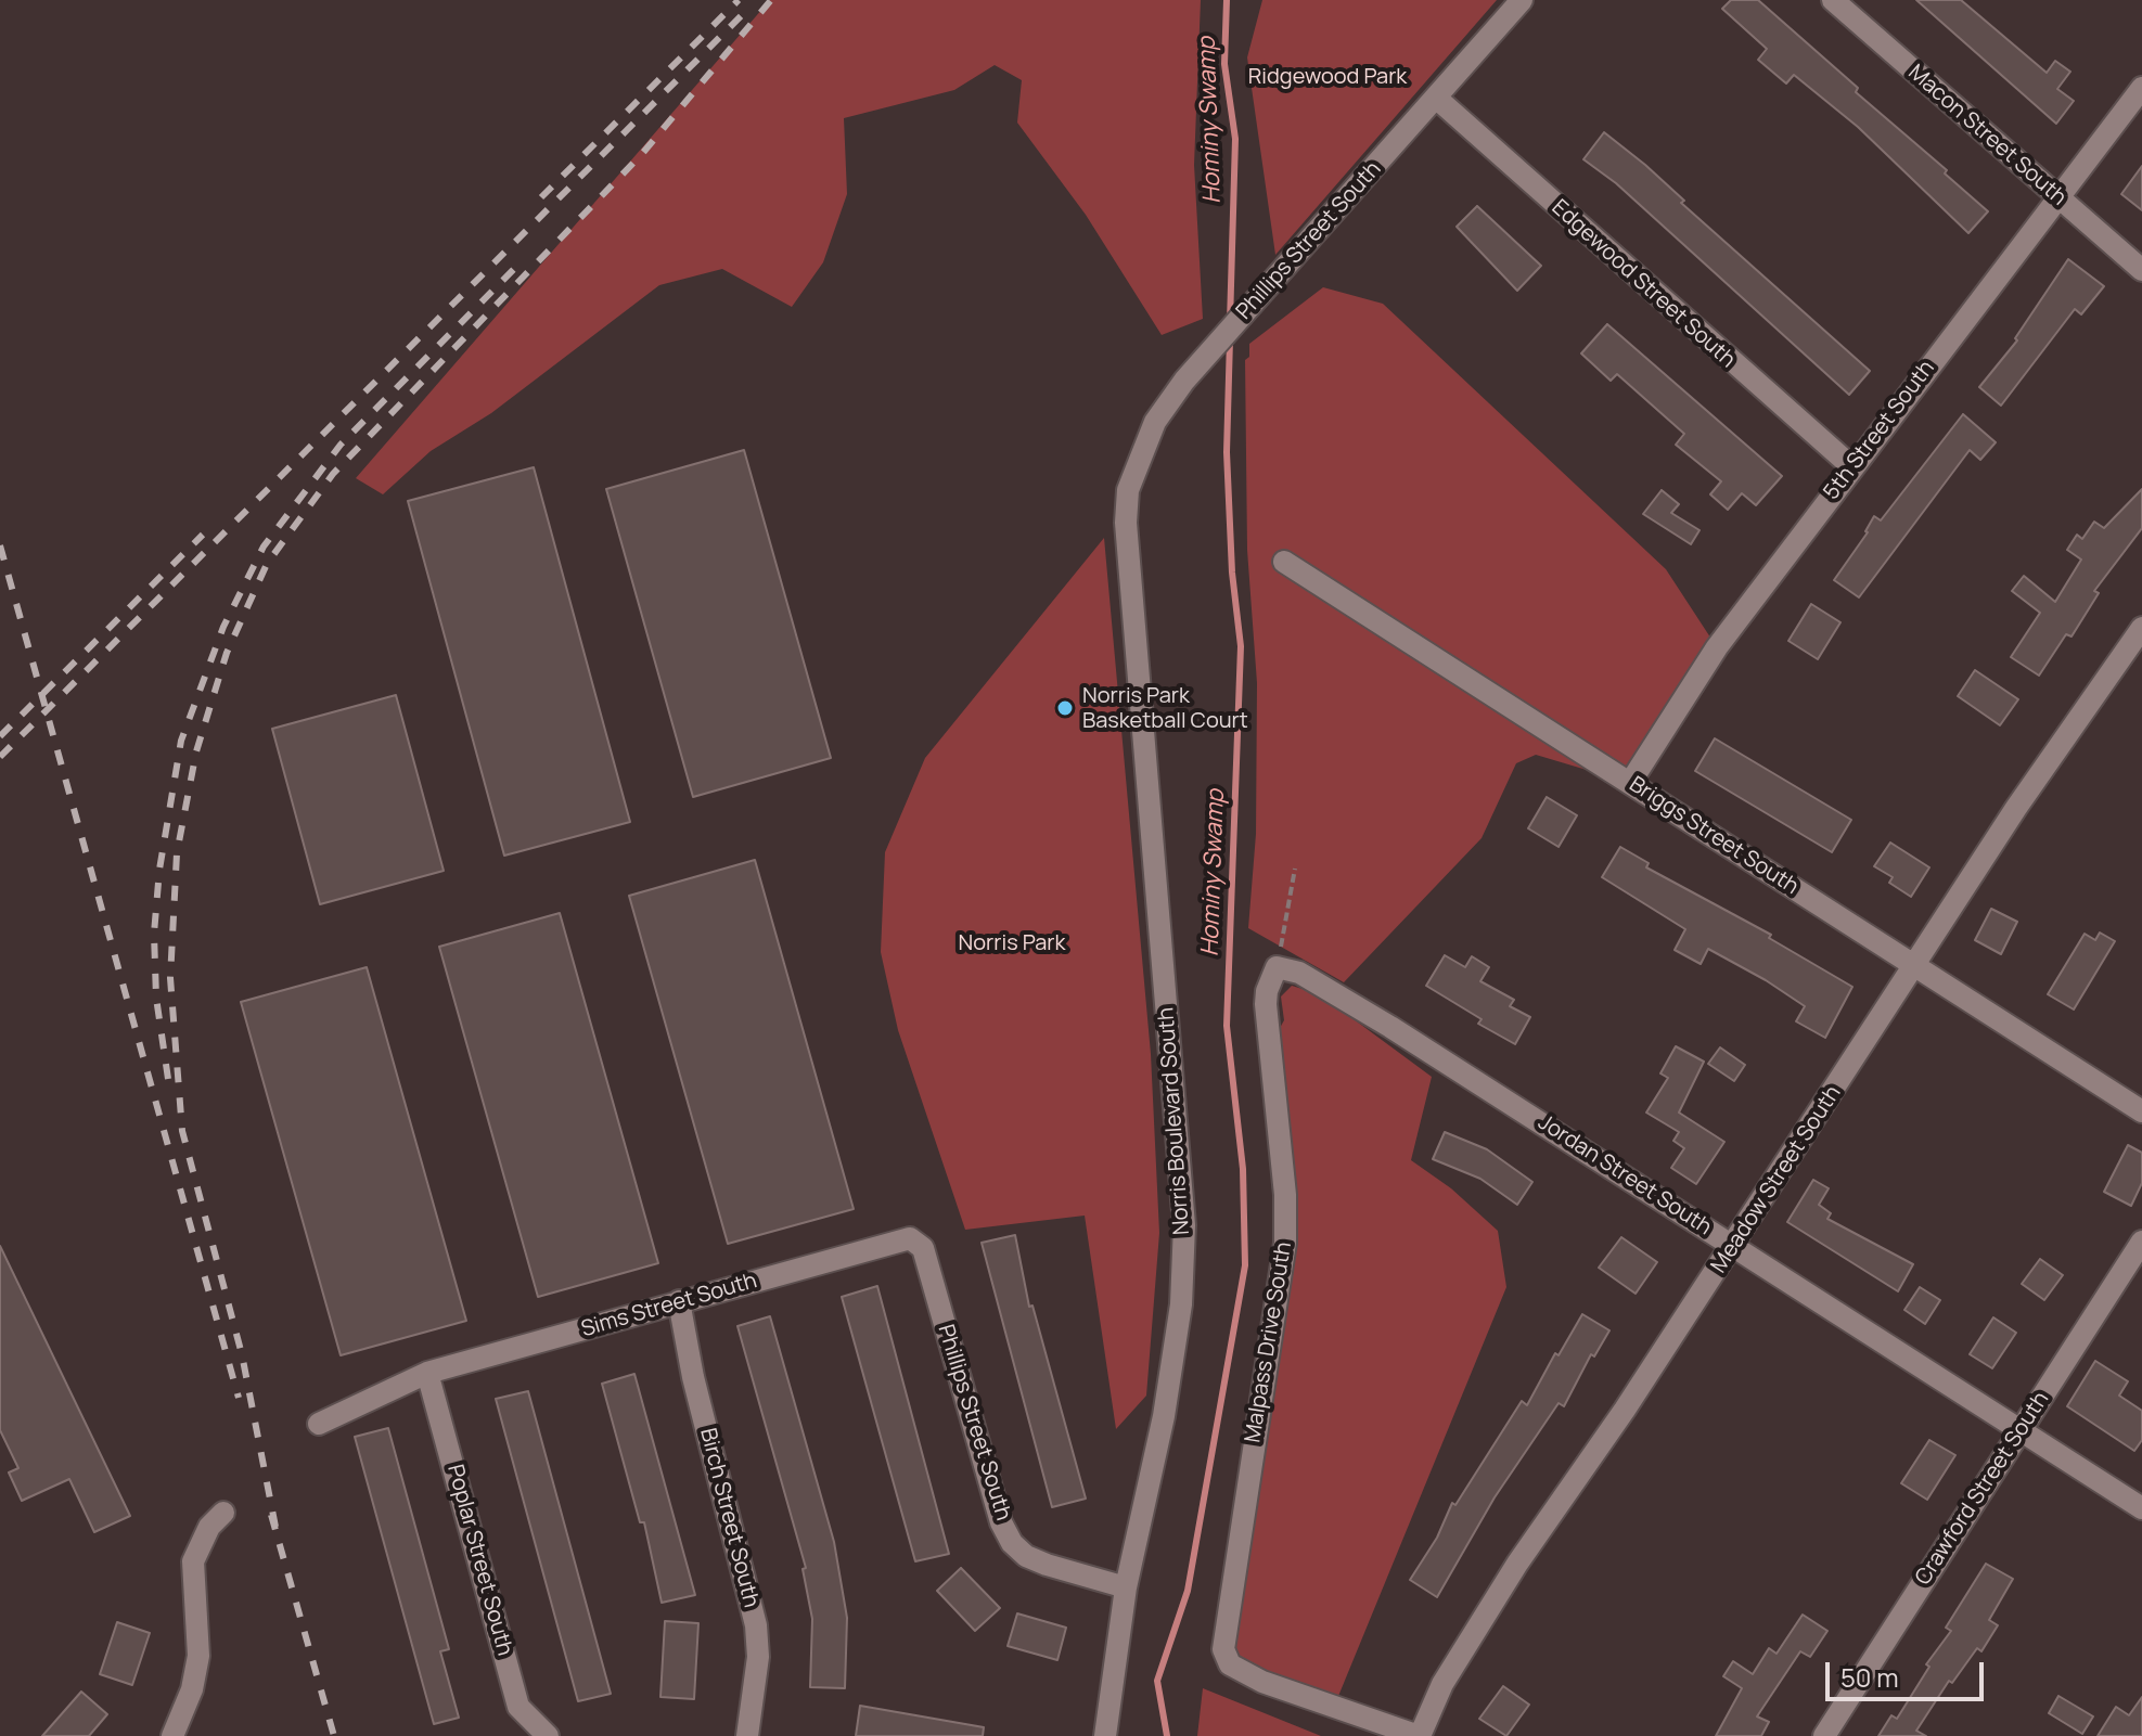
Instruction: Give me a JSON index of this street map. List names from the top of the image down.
{
  "streets": {
    "street": [
      "Macon Street South",
      "Phillips Street South",
      "Edgewood Street South",
      "5th Street South",
      "Briggs Street South",
      "Norris Boulevard South",
      "Jordan Street South",
      "Meadow Street South",
      "Sims Street South",
      "Malpass Drive South",
      "Crawford Street South",
      "Birch Street South",
      "Poplar Street South"
    ]
  },
  "crossings": [
    ["Macon Street South", "5th Street South"],
    ["Phillips Street South", "Edgewood Street South"],
    ["Phillips Street South", "Norris Boulevard South"],
    ["Phillips Street South", "Sims Street South"],
    ["Edgewood Street South", "5th Street South"],
    ["5th Street South", "Briggs Street South"],
    ["Briggs Street South", "Meadow Street South"],
    ["Jordan Street South", "Meadow Street South"],
    ["Jordan Street South", "Malpass Drive South"],
    ["Jordan Street South", "Crawford Street South"],
    ["Meadow Street South", "Malpass Drive South"],
    ["Sims Street South", "Birch Street South"],
    ["Sims Street South", "Poplar Street South"]
  ],
  "water": ["Hominy Swamp"],
  "parks": ["Ridgewood Park", "Norris Park"],
  "places": ["Norris Park Basketball Court"],
  "scale_bar": "50 m"
}
